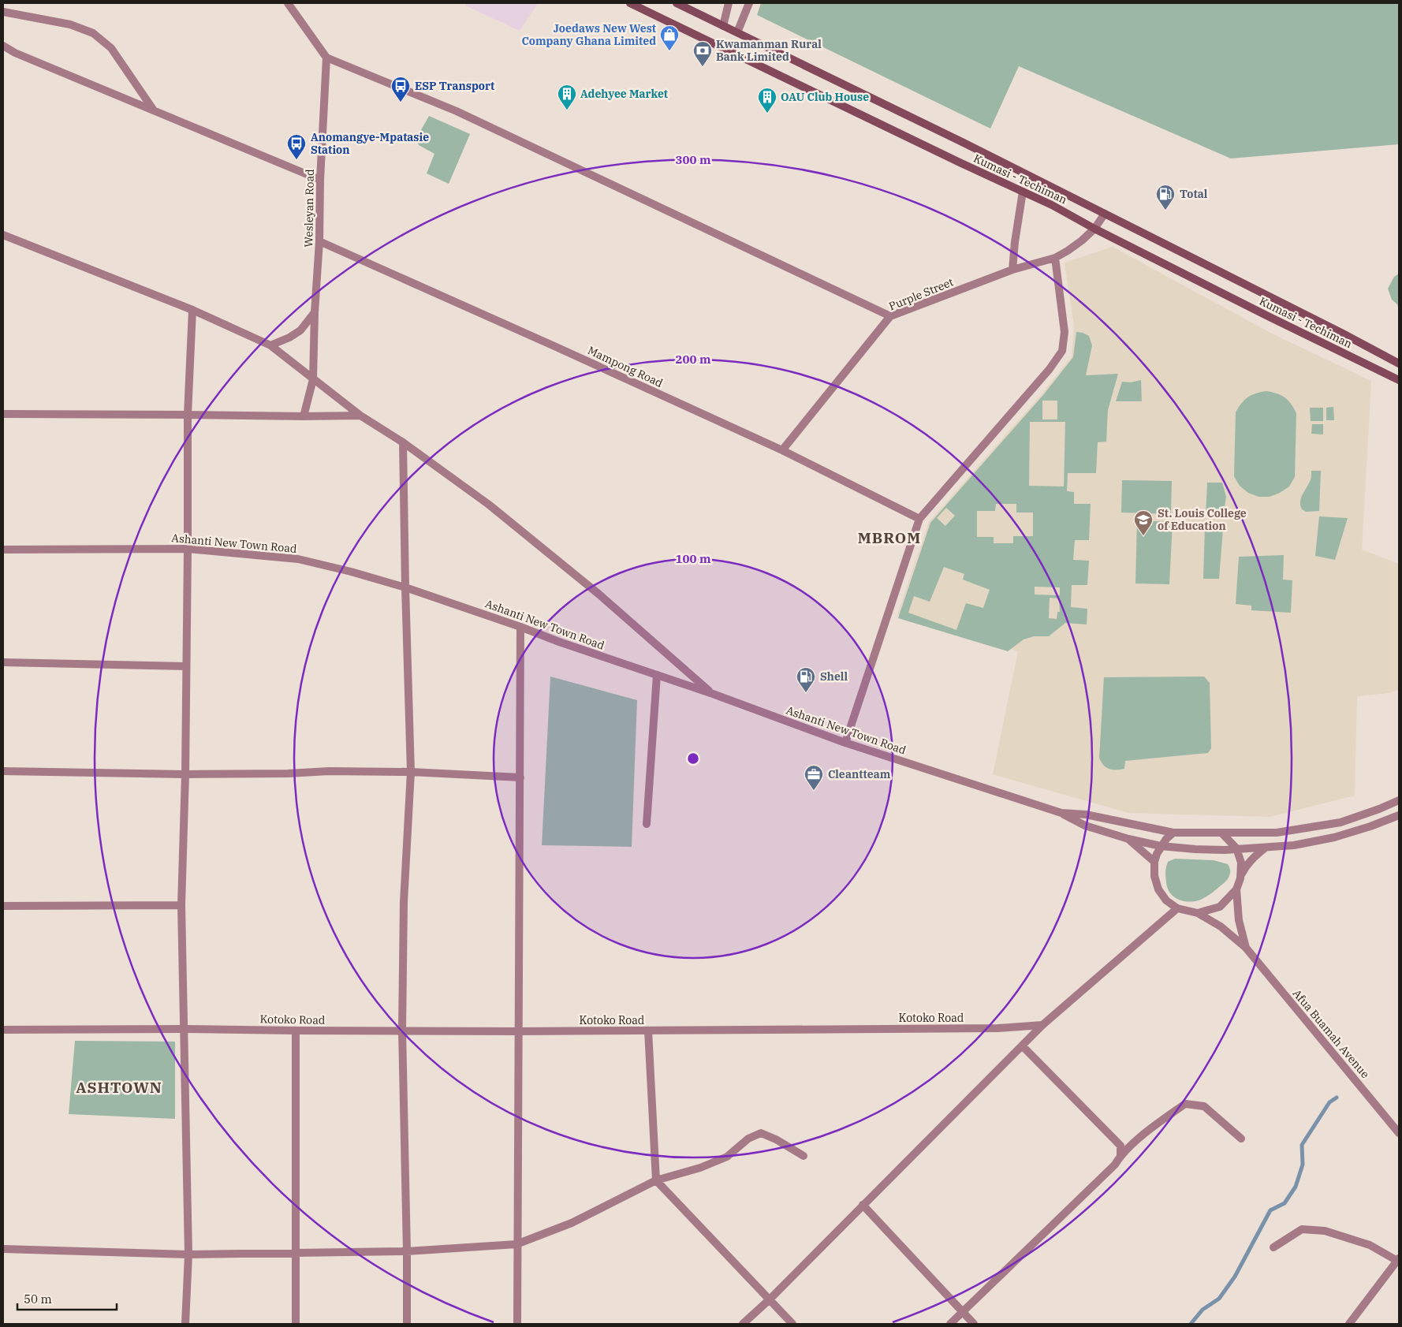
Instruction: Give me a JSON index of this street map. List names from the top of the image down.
{
  "streets": {
    "main road": ["Kumasi - Techiman"],
    "street": [
      "Wesleyan Road",
      "Purple Street",
      "Mampong Road",
      "Ashanti New Town Road",
      "Kotoko Road",
      "Afua Buamah Avenue"
    ]
  },
  "crossings": [
    ["Kumasi - Techiman", "Purple Street"],
    ["Wesleyan Road", "Mampong Road"],
    ["Purple Street", "Mampong Road"],
    ["Ashanti New Town Road", "Afua Buamah Avenue"]
  ],
  "districts": ["MBROM", "ASHTOWN"],
  "places": {
    "shop": ["Joedaws New West Company Ghana Limited"],
    "bank": ["Kwamanman Rural Bank Limited"],
    "bus stop": ["ESP Transport", "Anomangye-Mpatasie Station"],
    "building": ["Adehyee Market", "OAU Club House"],
    "fuel station": ["Total", "Shell"],
    "school or university": ["St. Louis College of Education"],
    "office": ["Cleantteam"]
  },
  "scale_bar": "50 m",
  "rings": ["300 m", "200 m", "100 m"]
}
